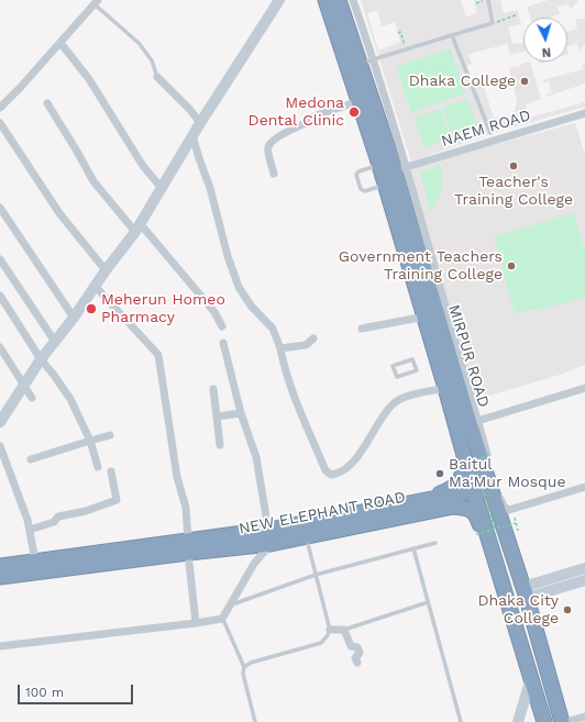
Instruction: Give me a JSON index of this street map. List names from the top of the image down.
{
  "streets": {
    "highway": ["MIRPUR ROAD", "NEW ELEPHANT ROAD"],
    "street": ["NAEM ROAD"]
  },
  "crossings": [
    ["NAEM ROAD", "MIRPUR ROAD"],
    ["MIRPUR ROAD", "NEW ELEPHANT ROAD"]
  ],
  "places": [
    "Dhaka College",
    "Medona Dental Clinic",
    "Teacher's Training College",
    "Government Teachers Training College",
    "Meherun Homeo Pharmacy",
    "Baitul Ma'Mur Mosque",
    "Dhaka City College"
  ],
  "scale_bar": "100 m",
  "north": "bottom"
}
